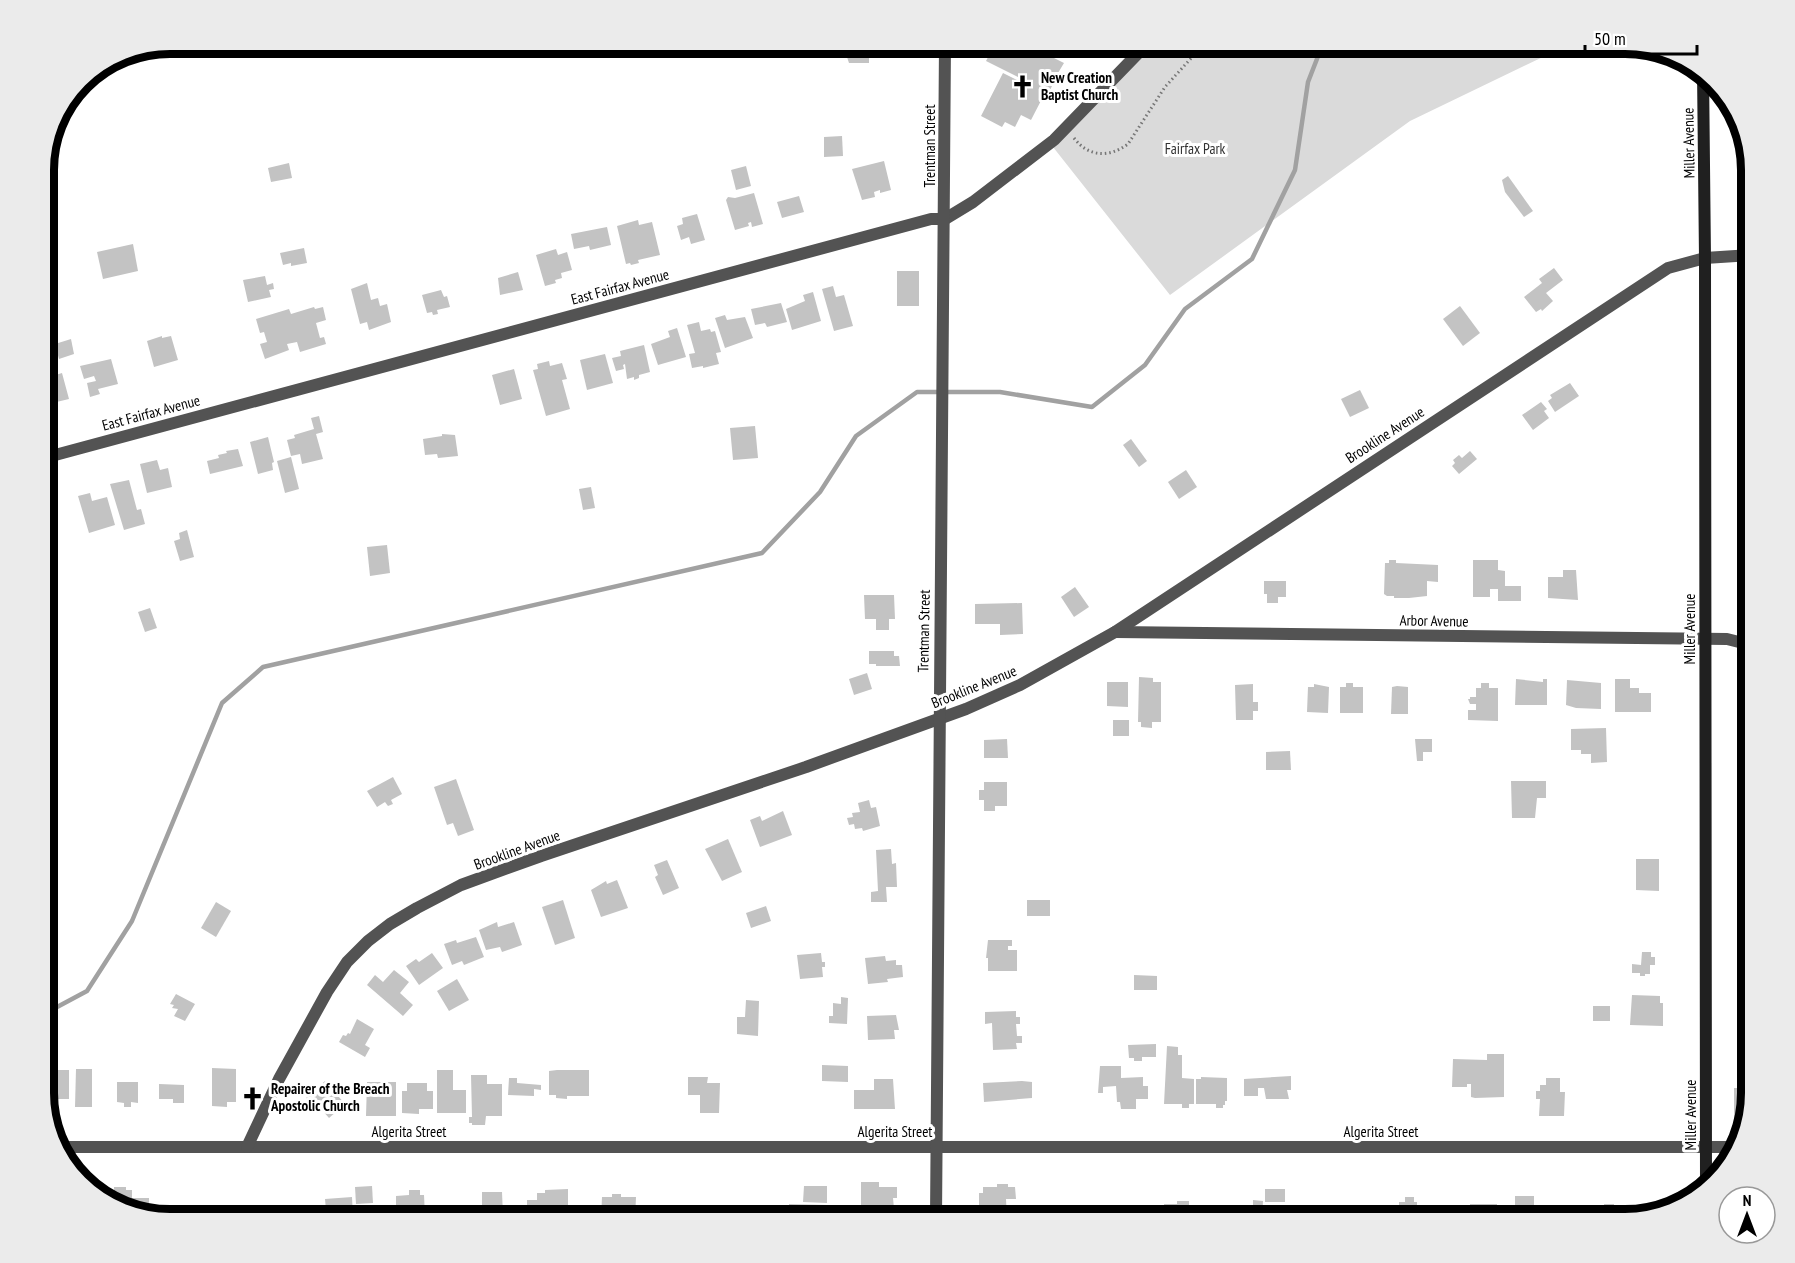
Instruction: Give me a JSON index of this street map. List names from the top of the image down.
{
  "streets": {
    "main road": ["Miller Avenue"],
    "street": [
      "Trentman Street",
      "East Fairfax Avenue",
      "Brookline Avenue",
      "Arbor Avenue",
      "Algerita Street"
    ]
  },
  "crossings": [
    ["Miller Avenue", "Brookline Avenue"],
    ["Miller Avenue", "Arbor Avenue"],
    ["Miller Avenue", "Algerita Street"],
    ["Trentman Street", "East Fairfax Avenue"],
    ["Trentman Street", "Brookline Avenue"],
    ["Trentman Street", "Algerita Street"],
    ["Brookline Avenue", "Arbor Avenue"],
    ["Brookline Avenue", "Algerita Street"]
  ],
  "parks": ["Fairfax Park"],
  "places": {
    "church": ["New Creation Baptist Church", "Repairer of the Breach Apostolic Church"]
  },
  "scale_bar": "50 m",
  "north": "top"
}
